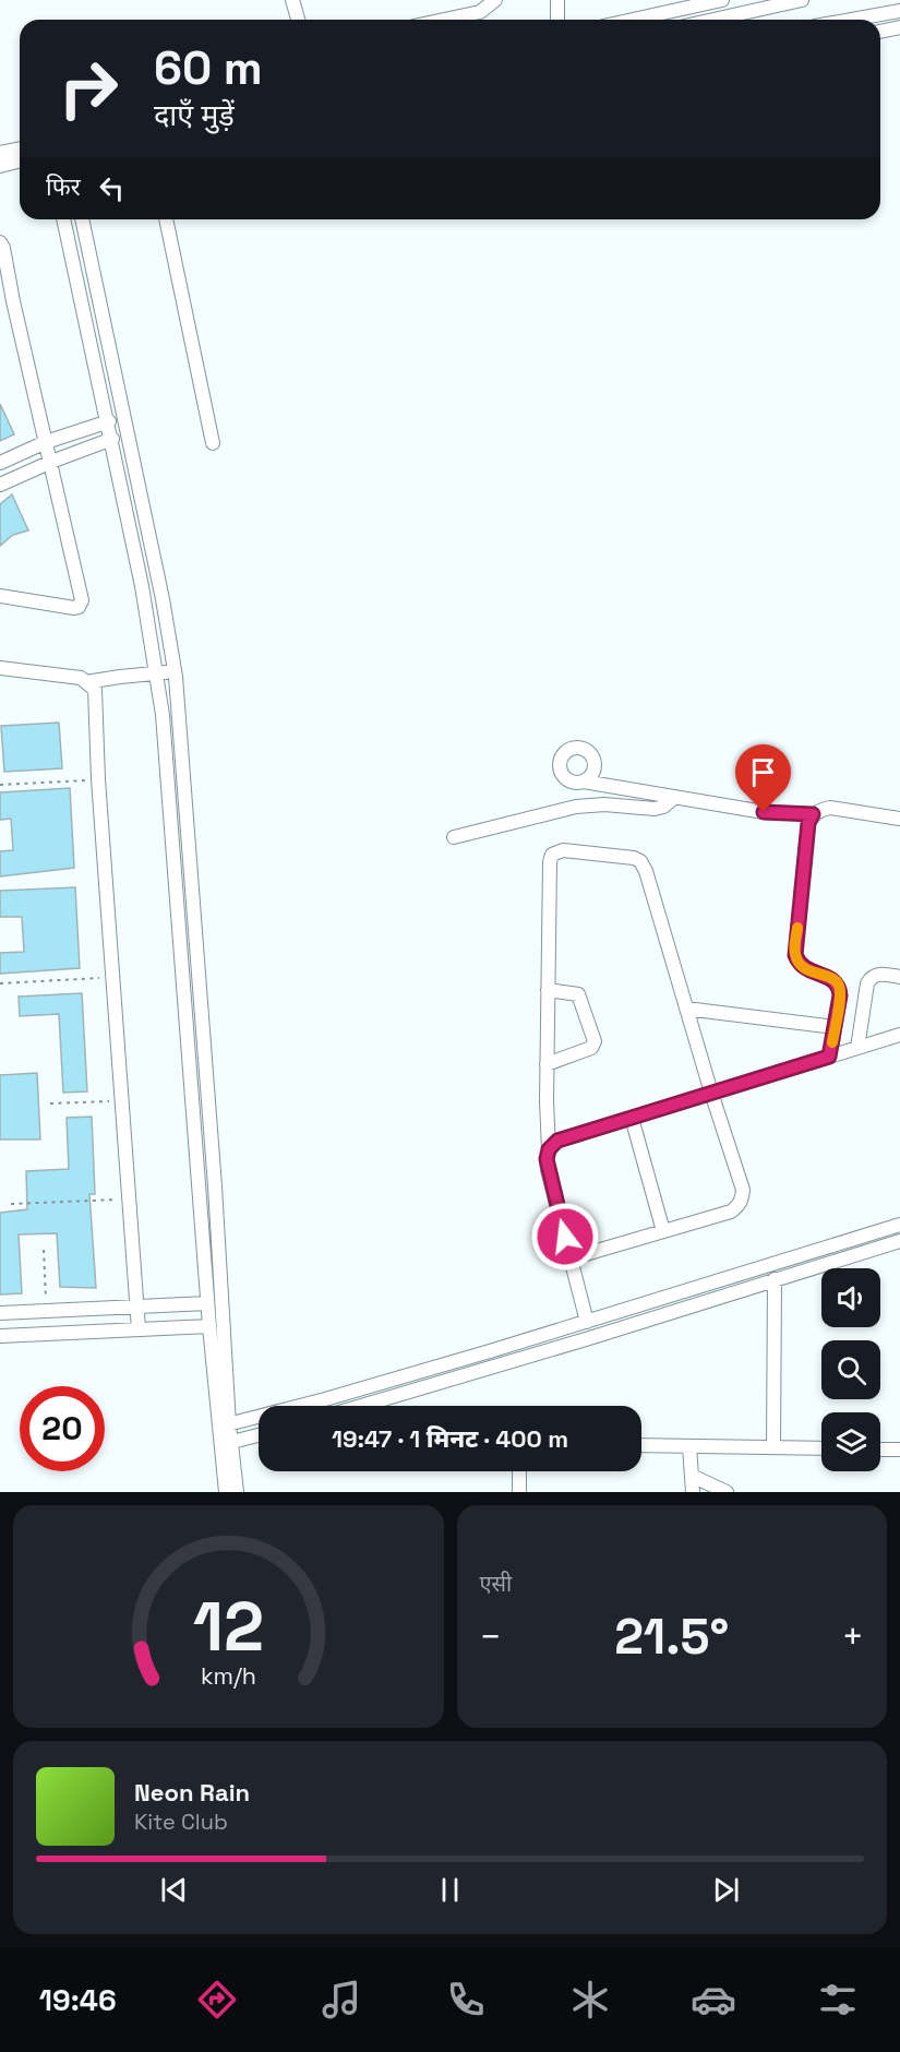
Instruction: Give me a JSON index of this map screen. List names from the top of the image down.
{
  "page": {
    "turn": ["60 m", "दाएँ मुड़ें"],
    "then": "फिर",
    "limit": "20",
    "trip": "19:47 · 1 मिनट · 400 m",
    "tile": "एसी",
    "heat": ["−", "21.5°", "+"],
    "song": ["Neon Rain", "Kite Club"],
    "tabs": "19:46",
    "gauge": ["12", "km/h"]
  }
}
